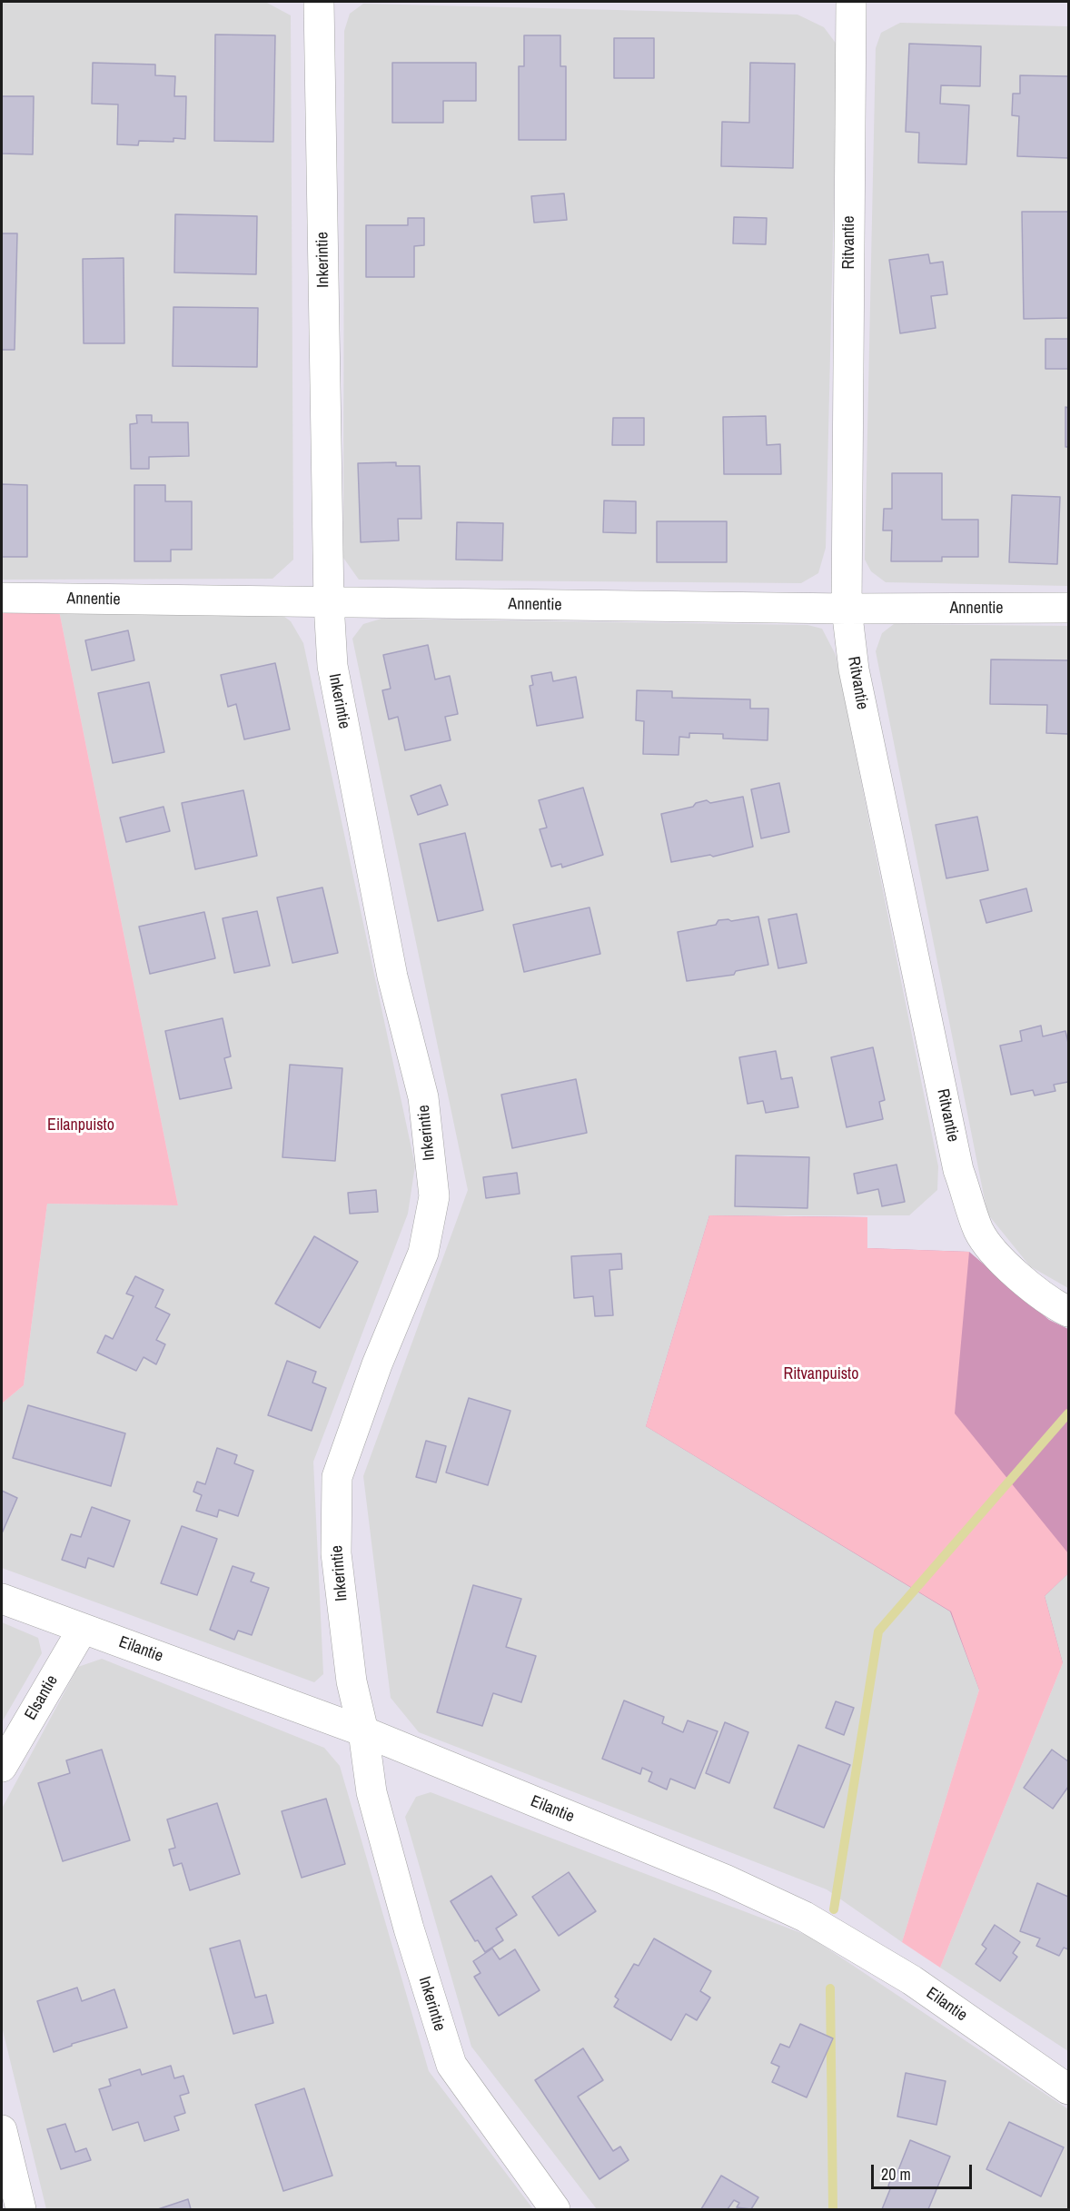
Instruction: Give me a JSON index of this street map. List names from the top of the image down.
{
  "streets": {
    "street": [
      "Ritvantie",
      "Inkerintie",
      "Annentie",
      "Eilantie",
      "Elsantie"
    ]
  },
  "crossings": [
    ["Ritvantie", "Annentie"],
    ["Inkerintie", "Annentie"],
    ["Inkerintie", "Eilantie"],
    ["Eilantie", "Elsantie"]
  ],
  "parks": ["Eilanpuisto", "Ritvanpuisto"],
  "scale_bar": "20 m"
}
